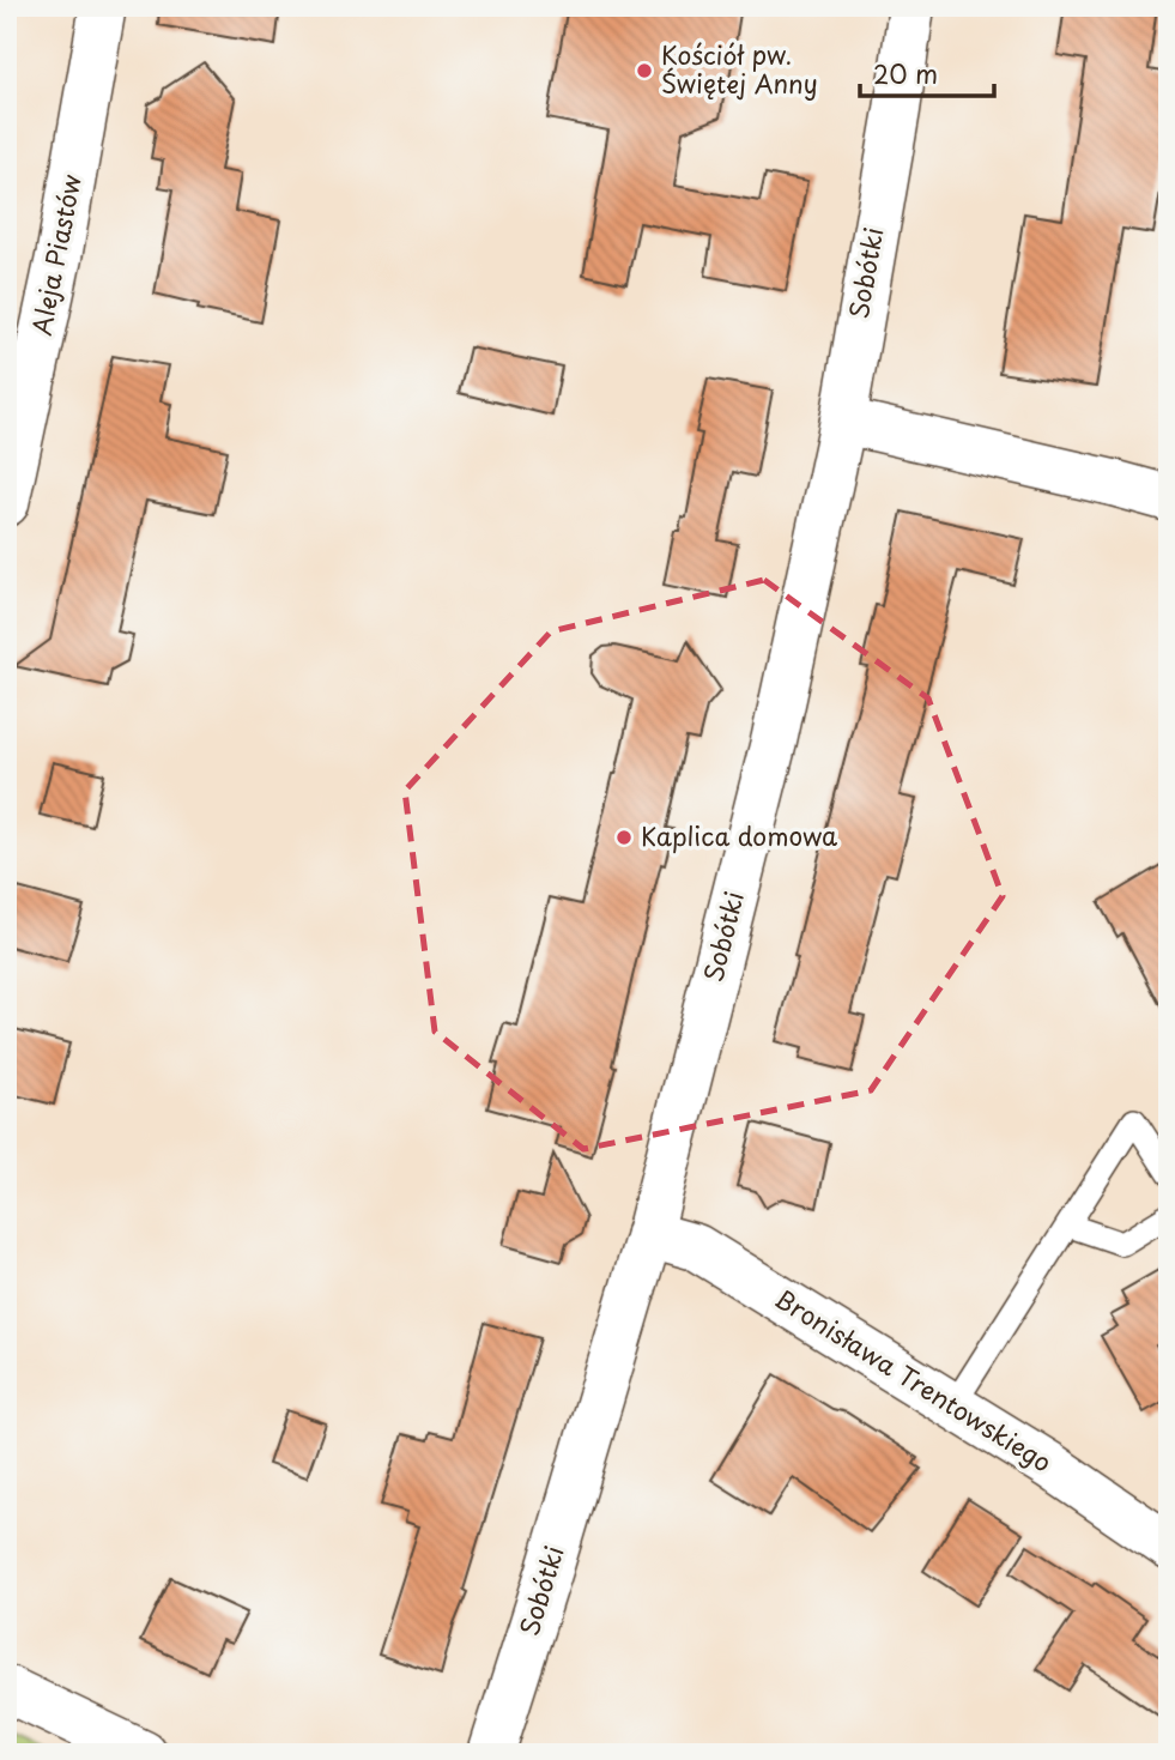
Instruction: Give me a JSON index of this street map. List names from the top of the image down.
{
  "streets": {
    "street": ["Aleja Piastów", "Sobótki", "Bronisława Trentowskiego"]
  },
  "crossings": [
    ["Sobótki", "Bronisława Trentowskiego"]
  ],
  "places": ["Kościół pw. Świętej Anny", "Kaplica domowa"],
  "scale_bar": "20 m"
}
